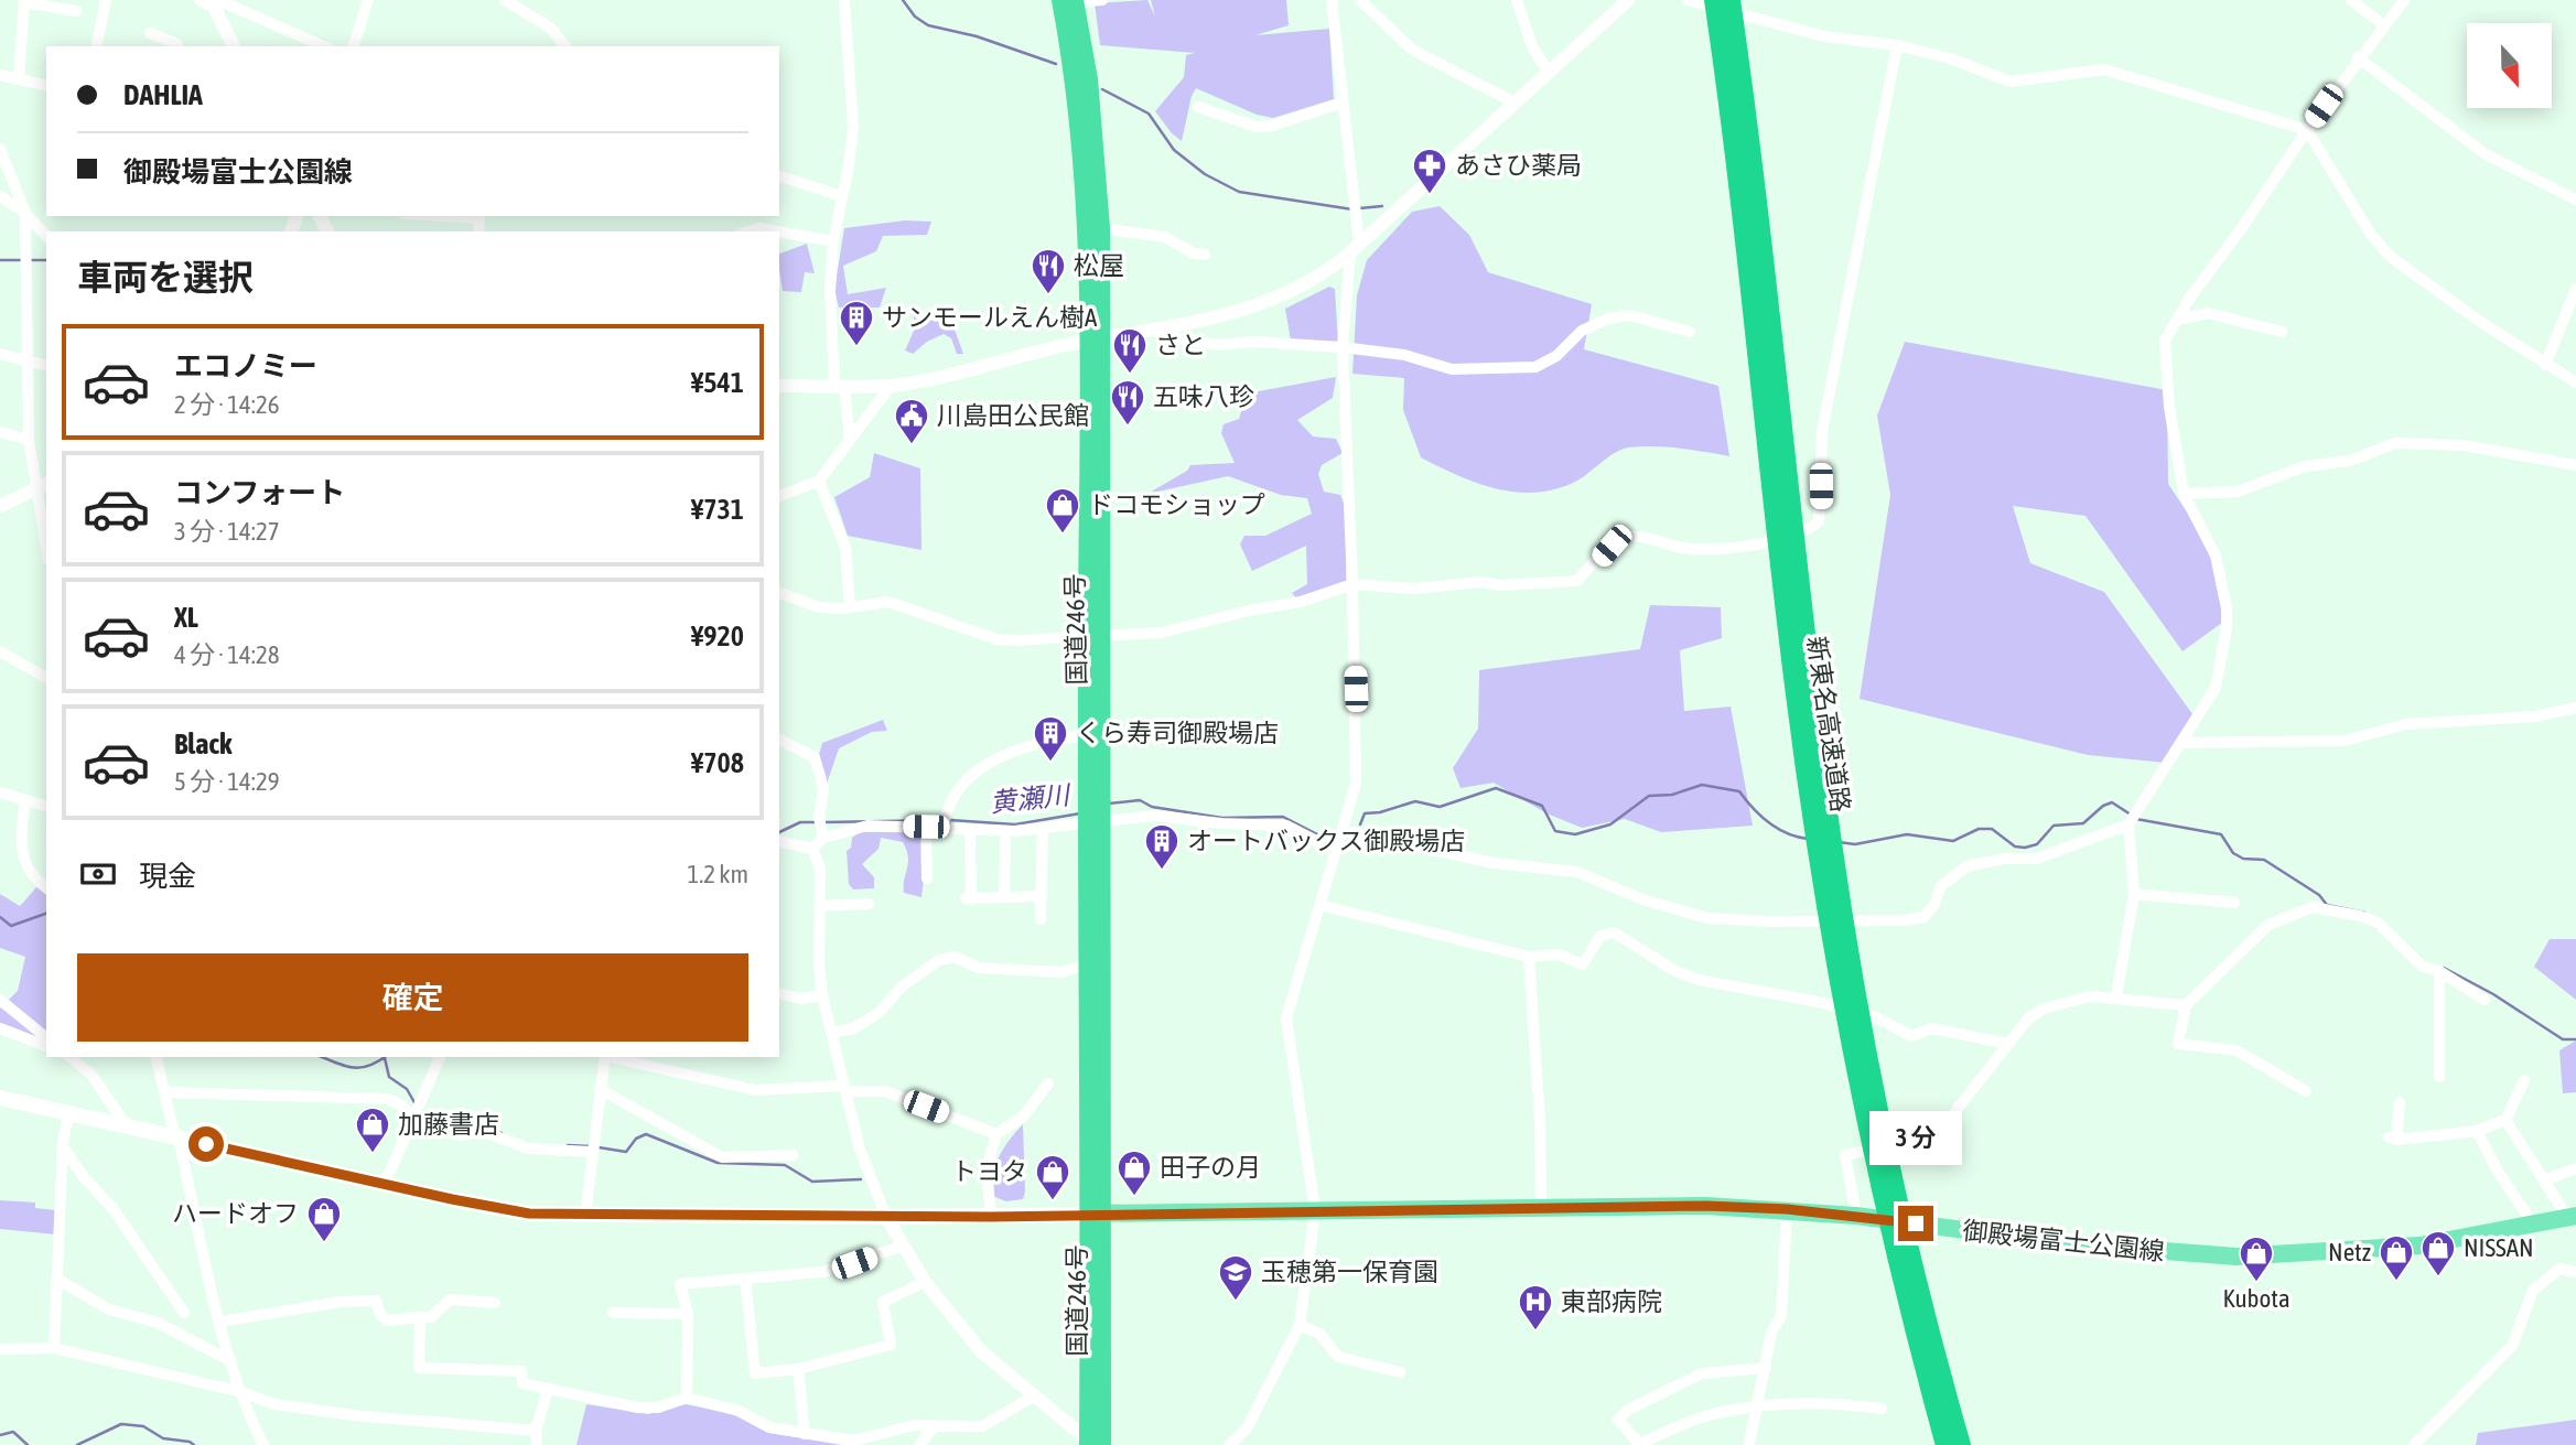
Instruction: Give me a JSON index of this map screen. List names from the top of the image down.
{
  "streets": {
    "highway": ["国道246号", "新東名高速道路"],
    "main road": ["御殿場富士公園線"]
  },
  "crossings": [
    ["国道246号", "御殿場富士公園線"]
  ],
  "water": ["黄瀬川"],
  "places": {
    "pharmacy": ["あさひ薬局"],
    "restaurant": ["松屋", "さと", "五味八珍"],
    "building": ["サンモールえん樹A", "くら寿司御殿場店", "オートバックス御殿場店"],
    "public building": ["川島田公民館"],
    "shop": [
      "ドコモショップ",
      "加藤書店",
      "田子の月",
      "トヨタ",
      "ハードオフ",
      "NISSAN",
      "Netz",
      "Kubota"
    ],
    "school or university": ["玉穂第一保育園"],
    "hospital": ["東部病院"]
  },
  "north": "bottom",
  "page": {
    "banner": ["DAHLIA", "御殿場富士公園線"],
    "heading": "車両を選択",
    "list": [
      {
        "name": "エコノミー",
        "note": "2 分 · 14:26",
        "value": "¥541"
      },
      {
        "name": "コンフォート",
        "note": "3 分 · 14:27",
        "value": "¥731"
      },
      {
        "name": "XL",
        "note": "4 分 · 14:28",
        "value": "¥920"
      },
      {
        "name": "Black",
        "note": "5 分 · 14:29",
        "value": "¥708"
      }
    ],
    "pay": ["現金", "1.2 km"],
    "buttons": "確定",
    "bubble": "3 分"
  }
}
